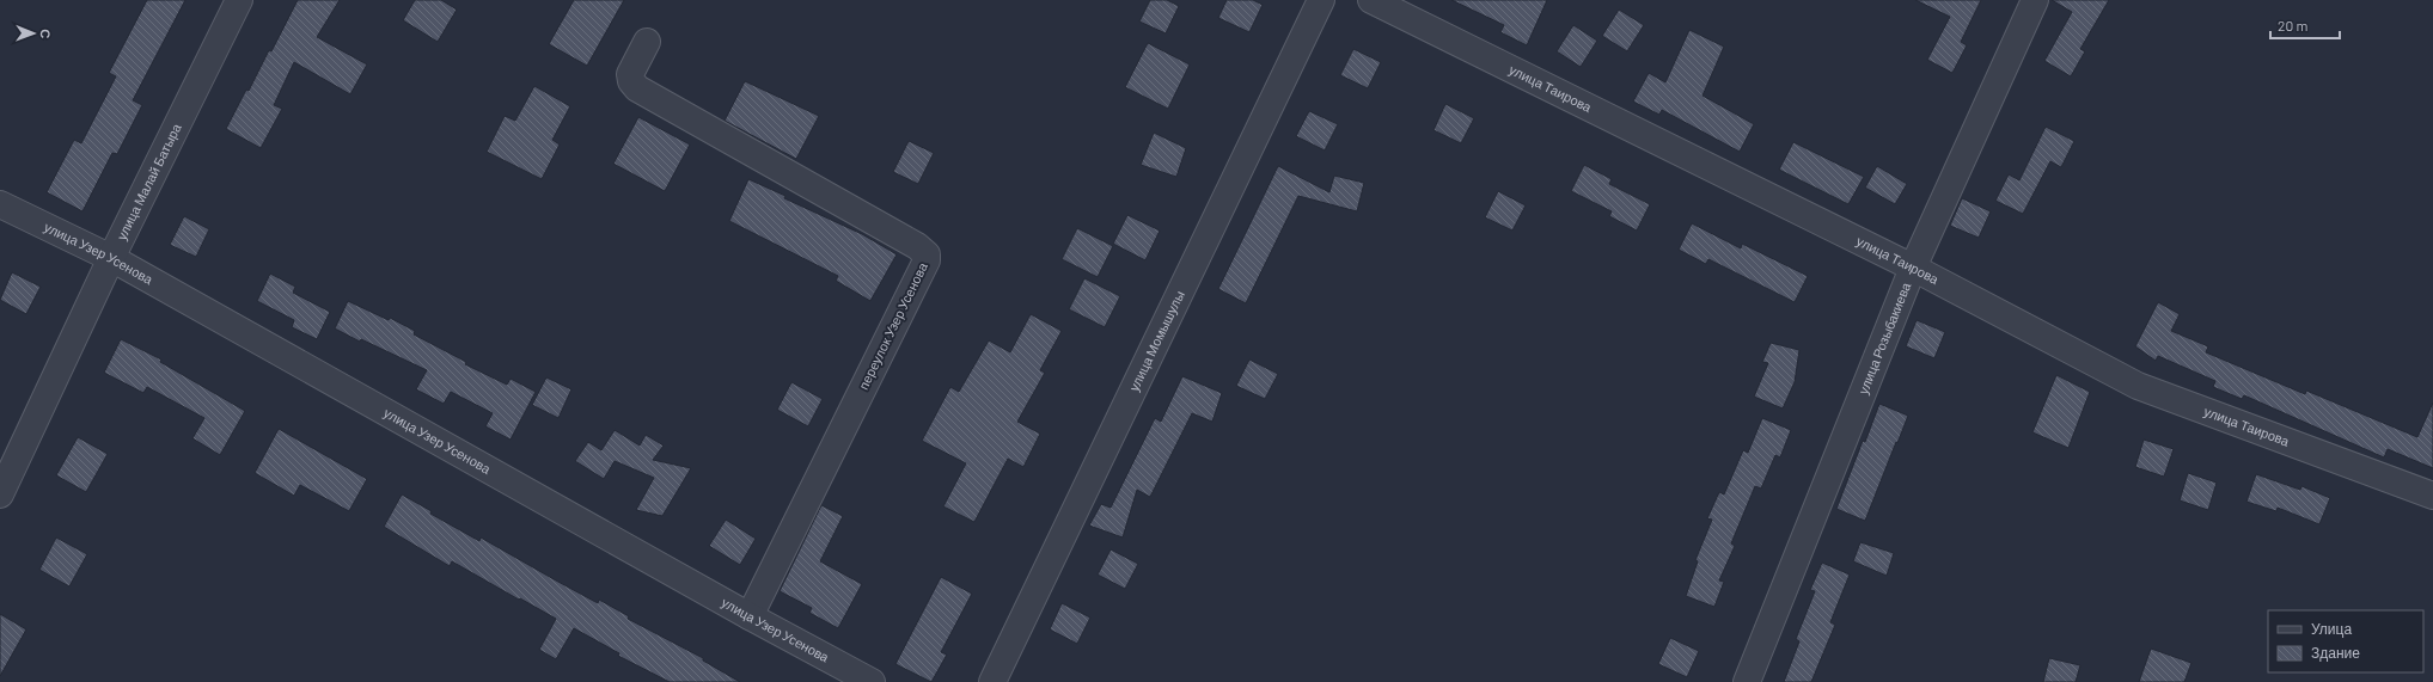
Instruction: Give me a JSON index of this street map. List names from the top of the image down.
{
  "streets": {
    "street": [
      "улица Таирова",
      "улица Малай Батыра",
      "улица Узер Усенова",
      "переулок Узер Усенова",
      "улица Розыбакиева",
      "улица Момышулы"
    ]
  },
  "crossings": [
    ["улица Таирова", "улица Розыбакиева"],
    ["улица Малай Батыра", "улица Узер Усенова"],
    ["улица Узер Усенова", "переулок Узер Усенова"]
  ],
  "legend": ["Улица", "Здание"],
  "scale_bar": "20 m",
  "north": "right"
}
